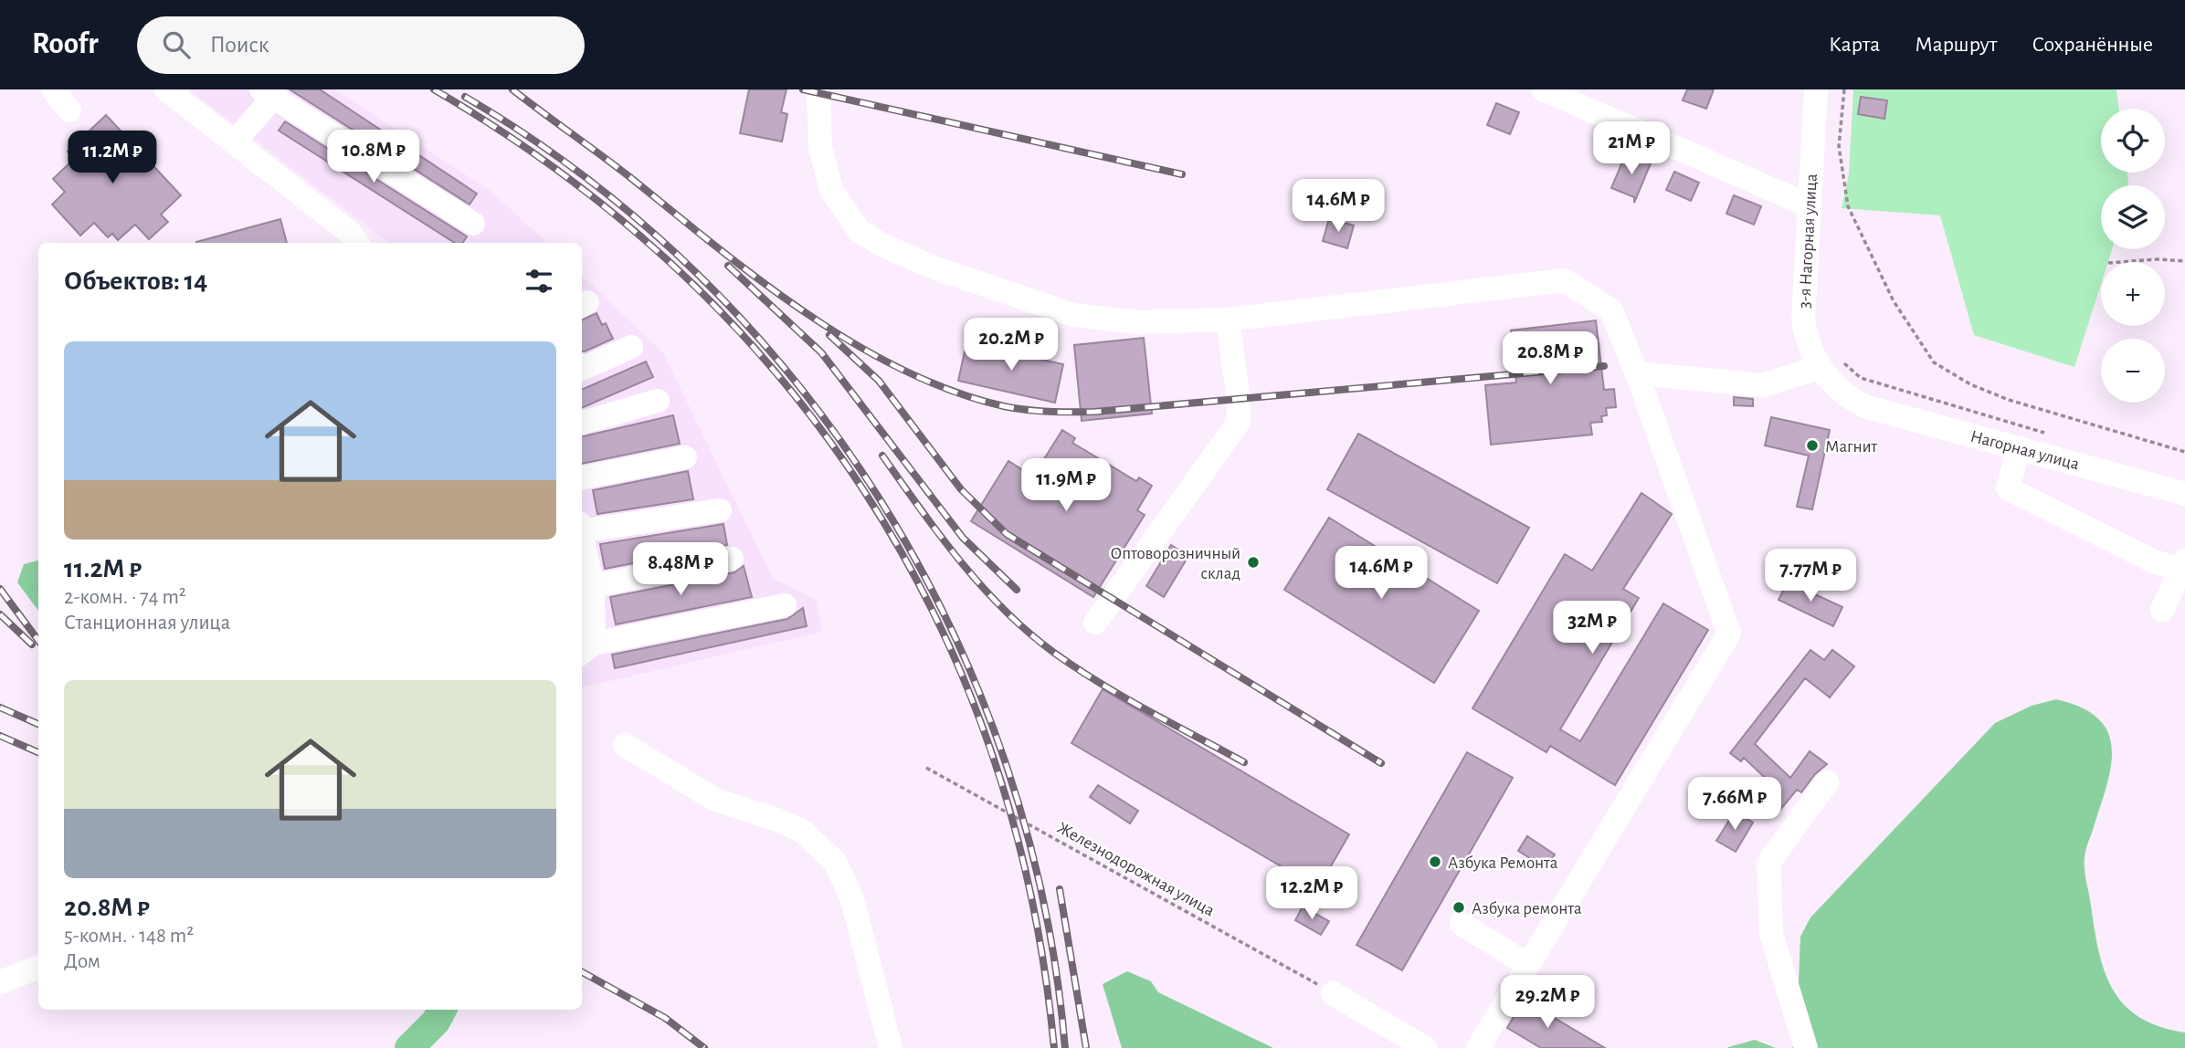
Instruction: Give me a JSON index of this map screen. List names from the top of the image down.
{
  "streets": {
    "street": ["3-я Нагорная улица", "Нагорная улица"],
    "path": ["Железнодорожная улица"]
  },
  "crossings": [
    ["3-я Нагорная улица", "Нагорная улица"]
  ],
  "places": [
    "Магнит",
    "Оптоворозничный склад",
    "Азбука Ремонта",
    "Азбука ремонта"
  ],
  "page": {
    "header": "Roofr",
    "search": "Поиск",
    "nav": ["Карта", "Маршрут", "Сохранённые"],
    "map_buttons": ["+", "−"],
    "price": [
      "21M ₽",
      "10.8M ₽",
      "11.2M ₽",
      "14.6M ₽",
      "20.2M ₽",
      "20.8M ₽",
      "11.9M ₽",
      "8.48M ₽",
      "14.6M ₽",
      "7.77M ₽",
      "32M ₽",
      "7.66M ₽",
      "12.2M ₽",
      "29.2M ₽"
    ],
    "heading": "Объектов: 14",
    "list": [
      {
        "name": "11.2M ₽",
        "note": "2-комн. · 74 m² · Станционная улица"
      },
      {
        "name": "20.8M ₽",
        "note": "5-комн. · 148 m² · Дом"
      }
    ]
  }
}
